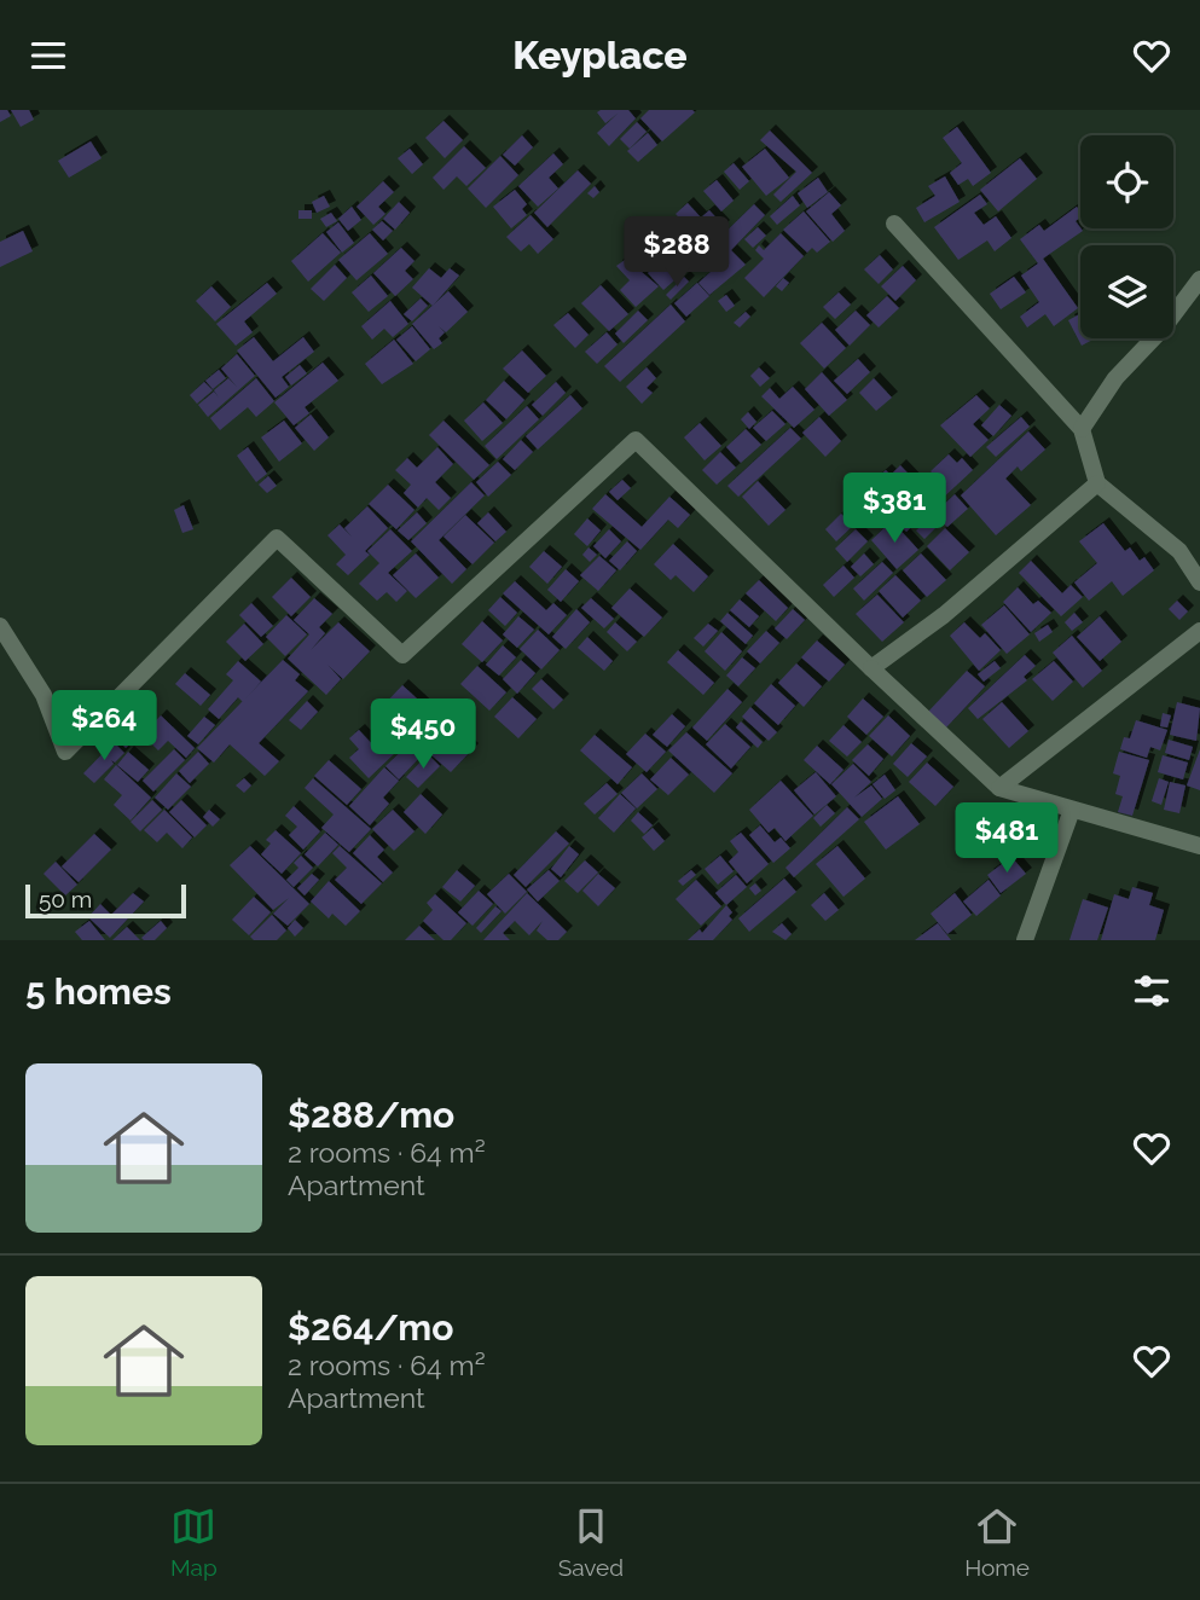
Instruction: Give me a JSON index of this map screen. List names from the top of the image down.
{
  "scale_bar": "50 m",
  "page": {
    "header": "Keyplace",
    "price": [
      "$288",
      "$381",
      "$264",
      "$450",
      "$481"
    ],
    "scale": "50 m",
    "heading": "5 homes",
    "list": [
      {
        "name": "$288/mo",
        "note": "2 rooms · 64 m² · Apartment"
      },
      {
        "name": "$264/mo",
        "note": "2 rooms · 64 m² · Apartment"
      }
    ],
    "tabs": ["Map", "Saved", "Home"]
  }
}
